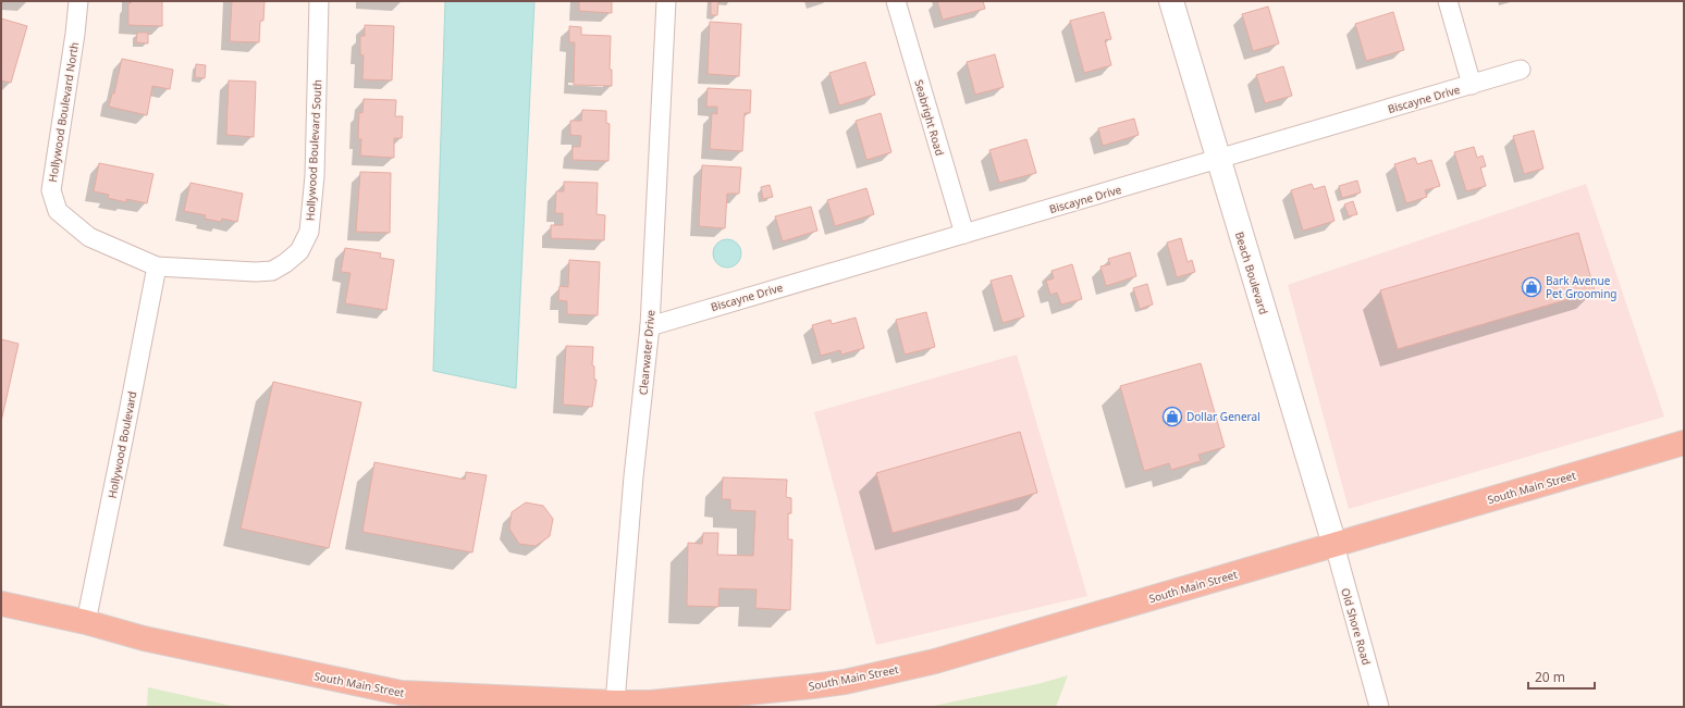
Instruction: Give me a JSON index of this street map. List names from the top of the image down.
{
  "streets": {
    "highway": ["South Main Street"],
    "street": [
      "Biscayne Drive",
      "Hollywood Boulevard North",
      "Seabright Road",
      "Hollywood Boulevard South",
      "Beach Boulevard",
      "Clearwater Drive",
      "Hollywood Boulevard",
      "Old Shore Road"
    ]
  },
  "crossings": [
    ["Biscayne Drive", "Seabright Road"],
    ["Biscayne Drive", "Beach Boulevard"],
    ["Biscayne Drive", "Clearwater Drive"],
    ["Hollywood Boulevard North", "Hollywood Boulevard South"],
    ["Hollywood Boulevard North", "Hollywood Boulevard"],
    ["Hollywood Boulevard South", "Hollywood Boulevard"],
    ["Beach Boulevard", "South Main Street"],
    ["Beach Boulevard", "Old Shore Road"],
    ["Clearwater Drive", "South Main Street"],
    ["Hollywood Boulevard", "South Main Street"],
    ["South Main Street", "Old Shore Road"]
  ],
  "places": {
    "shop": ["Bark Avenue Pet Grooming", "Dollar General"]
  },
  "scale_bar": "20 m"
}
